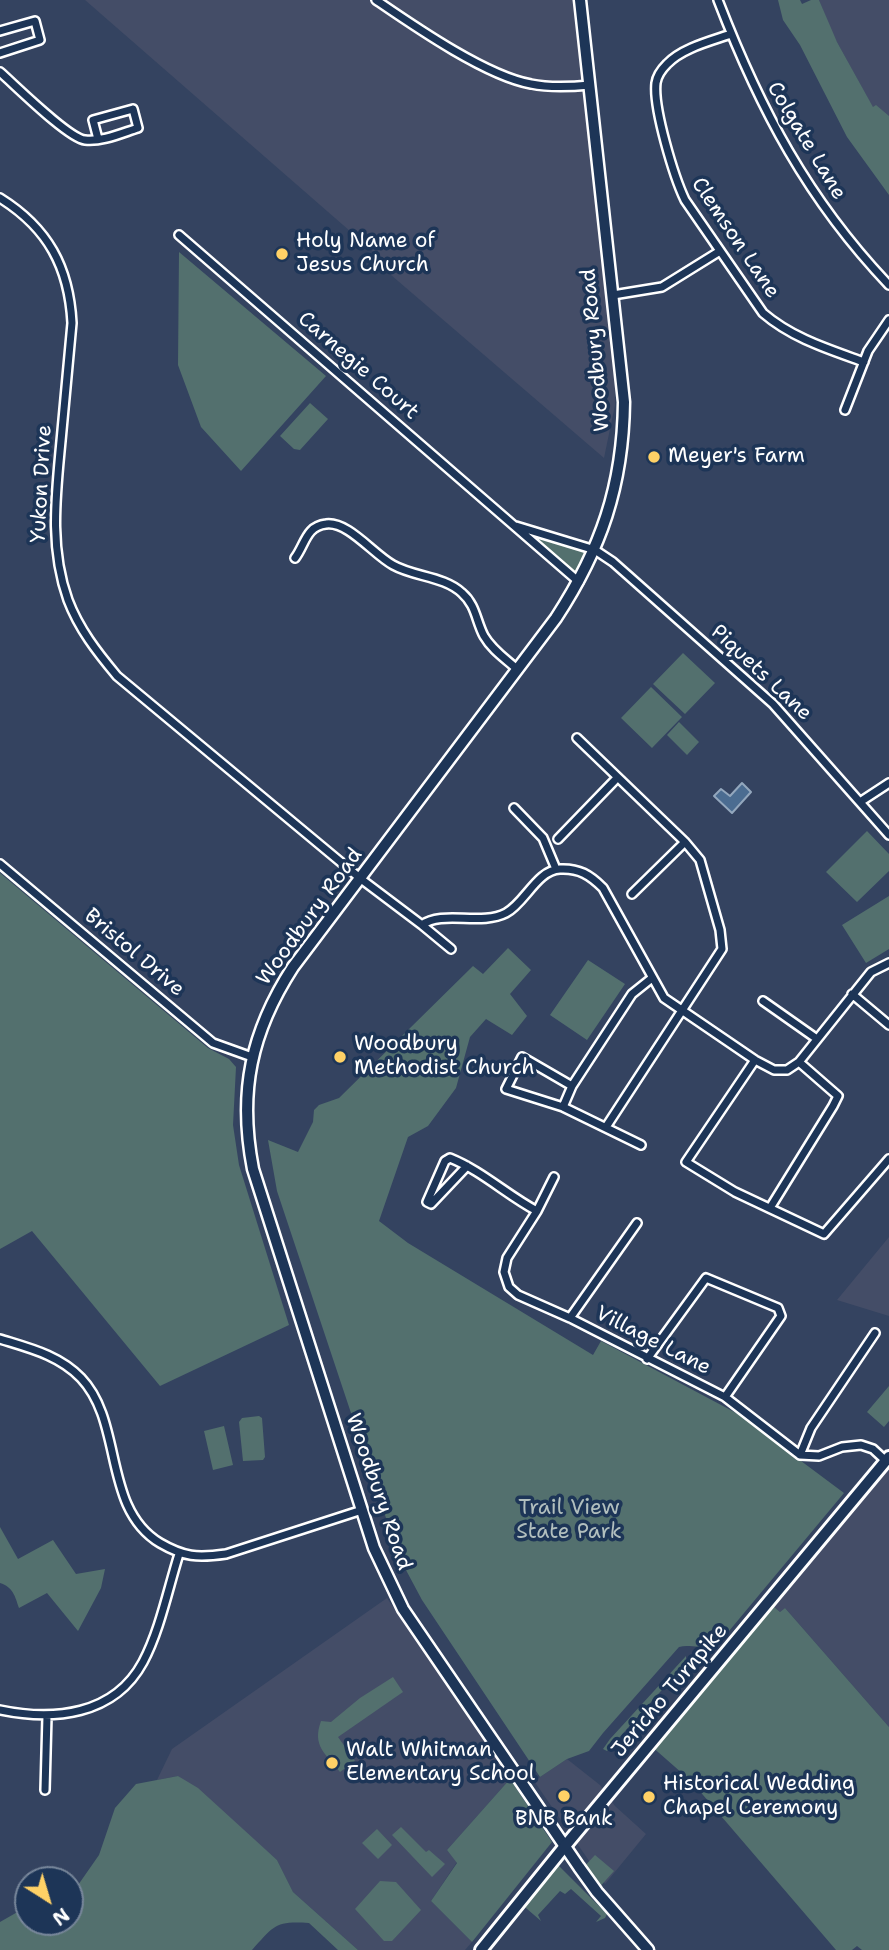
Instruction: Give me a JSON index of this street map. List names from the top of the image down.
{
  "streets": {
    "main road": ["Woodbury Road", "Jericho Turnpike"],
    "street": [
      "Colgate Lane",
      "Clemson Lane",
      "Carnegie Court",
      "Yukon Drive",
      "Piquets Lane",
      "Bristol Drive",
      "Village Lane"
    ]
  },
  "crossings": [
    ["Colgate Lane", "Clemson Lane"],
    ["Woodbury Road", "Carnegie Court"],
    ["Woodbury Road", "Yukon Drive"],
    ["Woodbury Road", "Piquets Lane"],
    ["Woodbury Road", "Bristol Drive"],
    ["Woodbury Road", "Jericho Turnpike"],
    ["Carnegie Court", "Piquets Lane"]
  ],
  "parks": ["Trail View State Park"],
  "places": [
    "Holy Name of Jesus Church",
    "Meyer's Farm",
    "Woodbury Methodist Church",
    "Walt Whitman Elementary School",
    "BNB Bank",
    "Historical Wedding Chapel Ceremony"
  ],
  "north": "bottom right"
}
